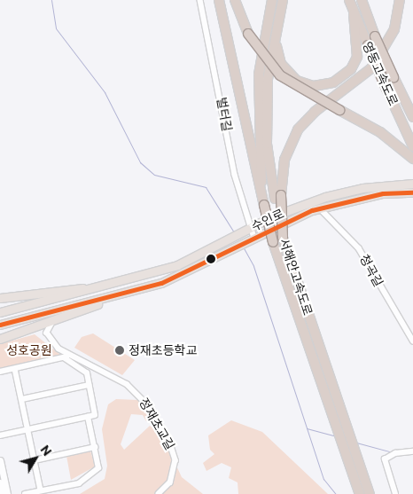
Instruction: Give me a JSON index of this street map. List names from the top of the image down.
{
  "streets": {
    "highway": ["영동고속도로", "서해안고속도로"],
    "main road": ["수인로"],
    "street": ["벌터길", "청곡길", "정재초교길"]
  },
  "crossings": [
    ["벌터길", "수인로"],
    ["수인로", "청곡길"]
  ],
  "parks": ["성호공원"],
  "places": ["정재초등학교"],
  "north": "top right"
}
